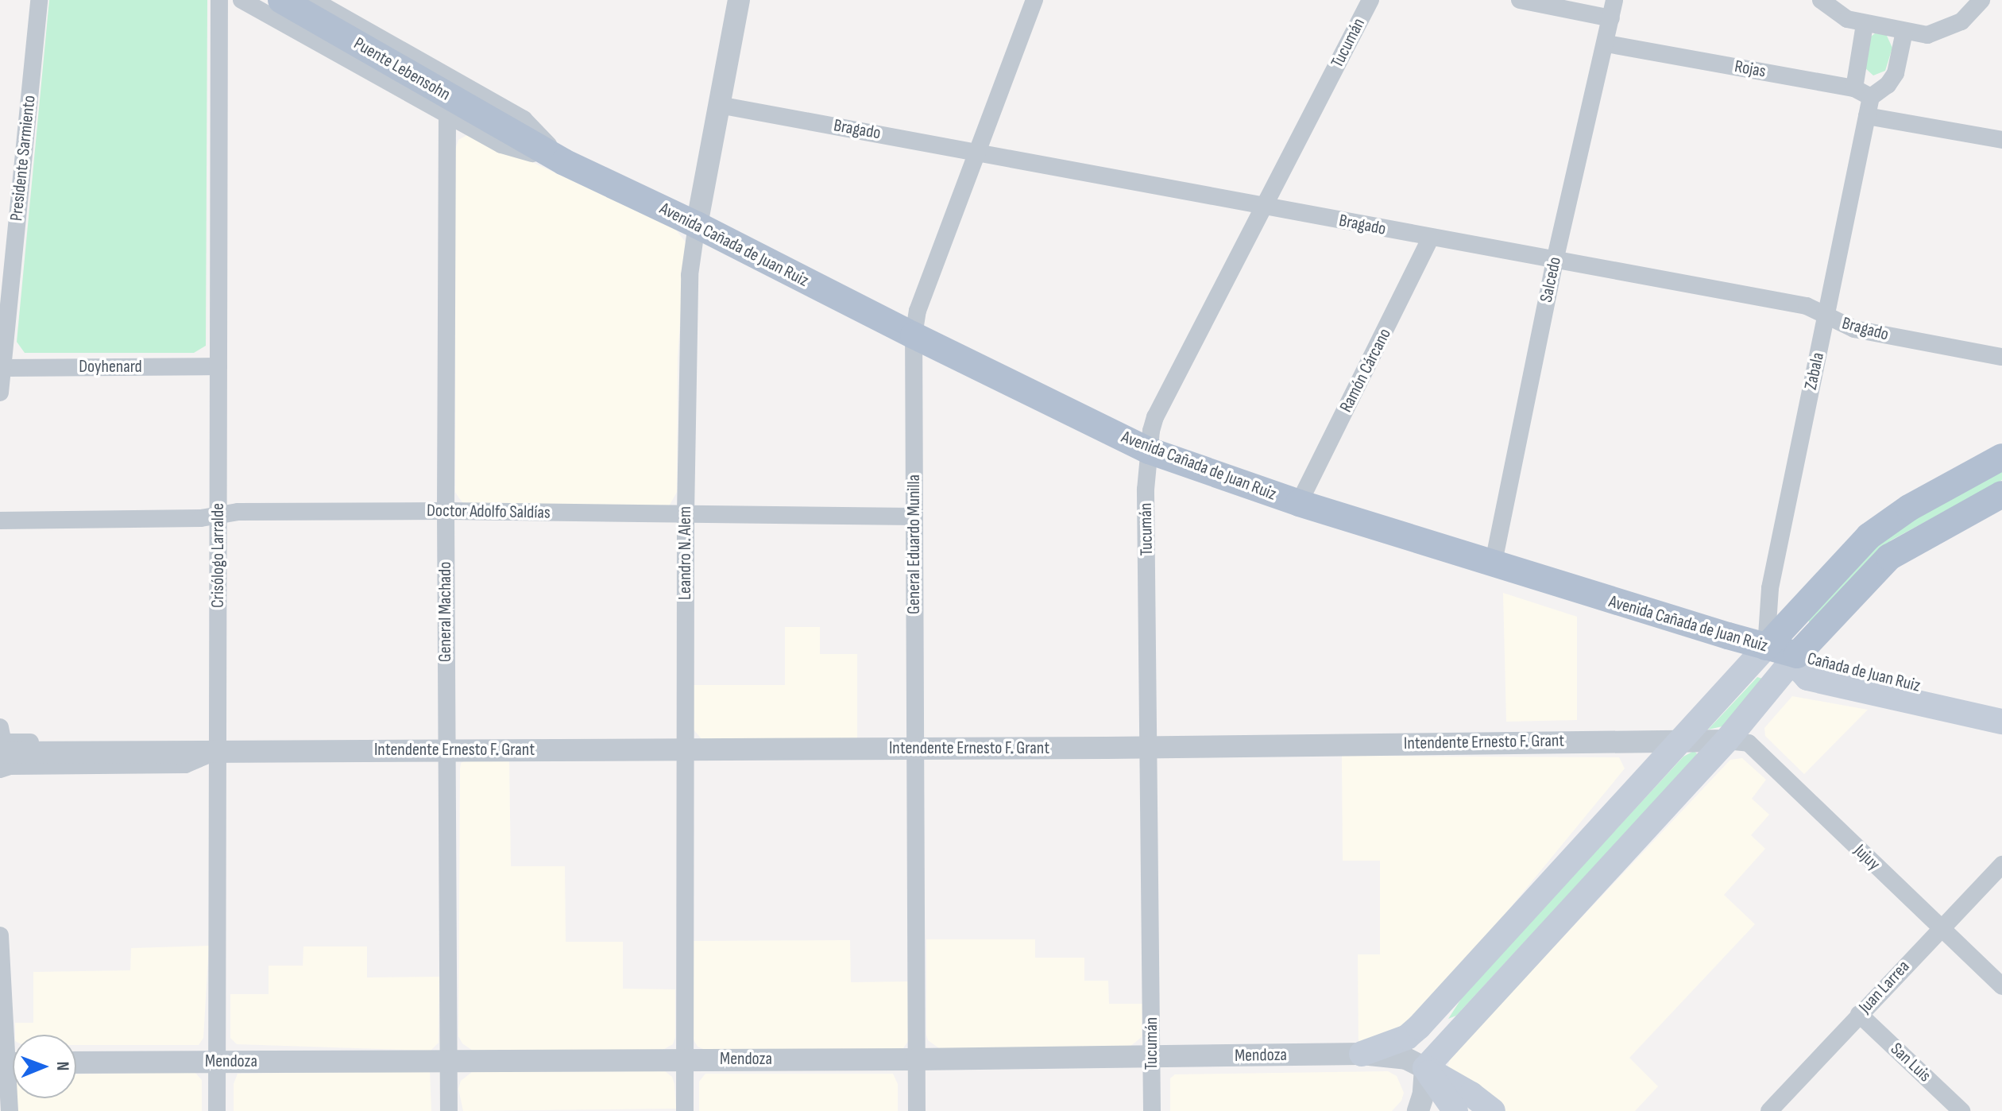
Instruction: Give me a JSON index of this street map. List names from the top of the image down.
{
  "streets": {
    "main road": ["Puente Lebensohn", "Avenida Cañada de Juan Ruiz", "Cañada de Juan Ruiz"],
    "street": [
      "Tucumán",
      "Rojas",
      "Bragado",
      "Presidente Sarmiento",
      "Salcedo",
      "Doyhenard",
      "Ramón Cárcano",
      "Zabala",
      "Doctor Adolfo Saldías",
      "General Eduardo Munilla",
      "Leandro N. Alem",
      "Crisólogo Larralde",
      "General Machado",
      "Intendente Ernesto F. Grant",
      "Jujuy",
      "Juan Larrea",
      "Mendoza",
      "San Luis"
    ]
  },
  "crossings": [
    ["Tucumán", "Bragado"],
    ["Tucumán", "Avenida Cañada de Juan Ruiz"],
    ["Tucumán", "Intendente Ernesto F. Grant"],
    ["Tucumán", "Mendoza"],
    ["Puente Lebensohn", "Avenida Cañada de Juan Ruiz"],
    ["Rojas", "Salcedo"],
    ["Rojas", "Zabala"],
    ["Bragado", "Salcedo"],
    ["Bragado", "Ramón Cárcano"],
    ["Bragado", "Zabala"],
    ["Bragado", "General Eduardo Munilla"],
    ["Bragado", "Leandro N. Alem"],
    ["Presidente Sarmiento", "Doyhenard"],
    ["Avenida Cañada de Juan Ruiz", "Salcedo"],
    ["Avenida Cañada de Juan Ruiz", "Ramón Cárcano"],
    ["Avenida Cañada de Juan Ruiz", "Zabala"],
    ["Avenida Cañada de Juan Ruiz", "General Eduardo Munilla"],
    ["Avenida Cañada de Juan Ruiz", "Leandro N. Alem"],
    ["Avenida Cañada de Juan Ruiz", "General Machado"],
    ["Avenida Cañada de Juan Ruiz", "Cañada de Juan Ruiz"],
    ["Doyhenard", "Crisólogo Larralde"],
    ["Doctor Adolfo Saldías", "General Eduardo Munilla"],
    ["Doctor Adolfo Saldías", "Leandro N. Alem"],
    ["Doctor Adolfo Saldías", "Crisólogo Larralde"],
    ["Doctor Adolfo Saldías", "General Machado"],
    ["General Eduardo Munilla", "Intendente Ernesto F. Grant"],
    ["General Eduardo Munilla", "Mendoza"],
    ["Leandro N. Alem", "Intendente Ernesto F. Grant"],
    ["Leandro N. Alem", "Mendoza"],
    ["Crisólogo Larralde", "Intendente Ernesto F. Grant"],
    ["Crisólogo Larralde", "Mendoza"],
    ["General Machado", "Intendente Ernesto F. Grant"],
    ["General Machado", "Mendoza"],
    ["Intendente Ernesto F. Grant", "Jujuy"],
    ["Jujuy", "Juan Larrea"],
    ["Juan Larrea", "San Luis"]
  ],
  "north": "right"
}
